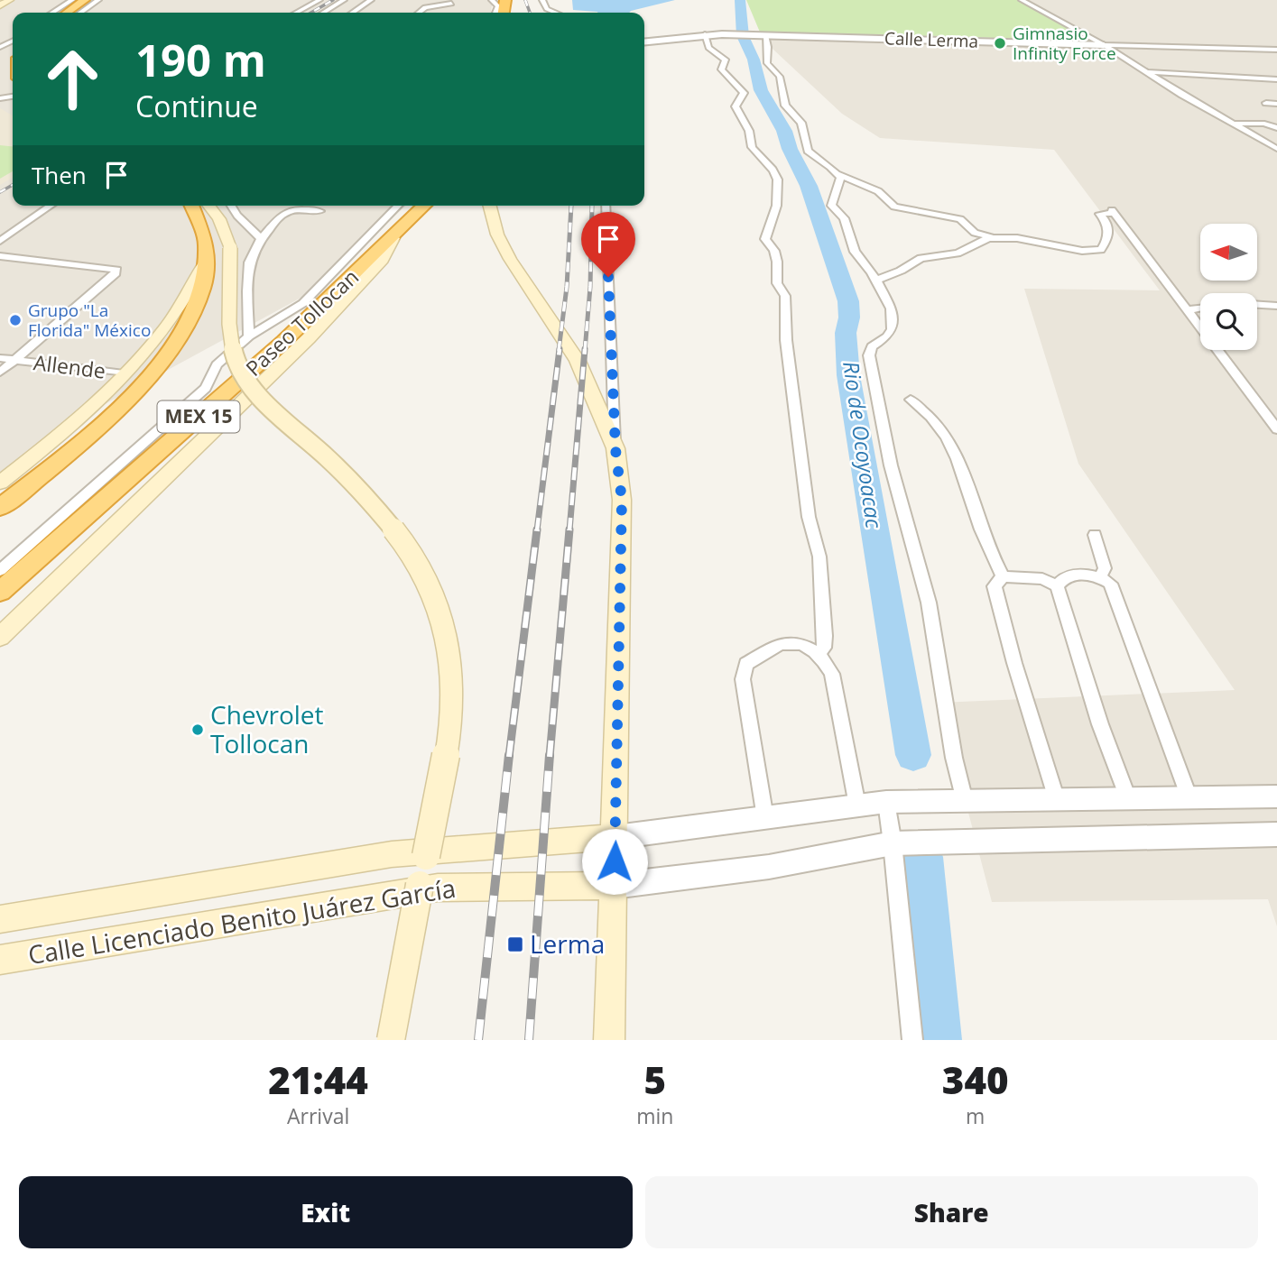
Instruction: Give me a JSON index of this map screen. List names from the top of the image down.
{
  "streets": {
    "highway": ["Paseo Tollocan", "MEX 15"],
    "main road": ["Calle Licenciado Benito Juárez García"],
    "street": ["Calle Lerma", "Allende"]
  },
  "water": ["Rio de Ocoyoacac"],
  "places": {
    "other": ["Gimnasio Infinity Force", "Grupo \"La Florida\" México", "Chevrolet Tollocan"],
    "transit": ["Lerma"]
  },
  "north": "left",
  "page": {
    "turn": ["190 m", "Continue"],
    "then": "Then",
    "eta": [
      "21:44",
      "Arrival",
      "5",
      "min",
      "340",
      "m"
    ],
    "buttons": ["Exit", "Share"]
  }
}
